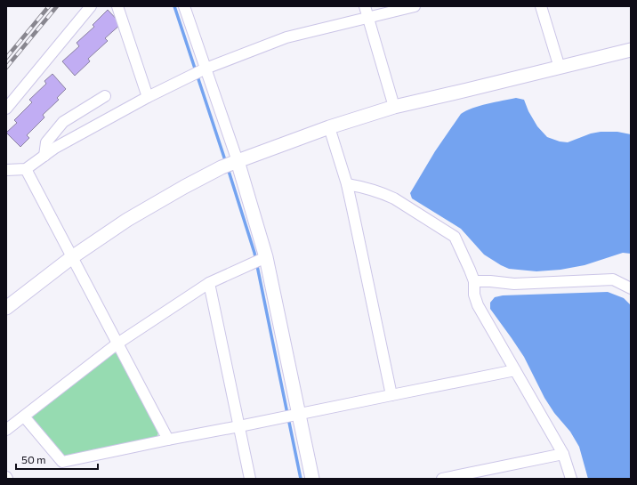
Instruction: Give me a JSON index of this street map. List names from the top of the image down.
{
  "scale_bar": "50 m"
}
